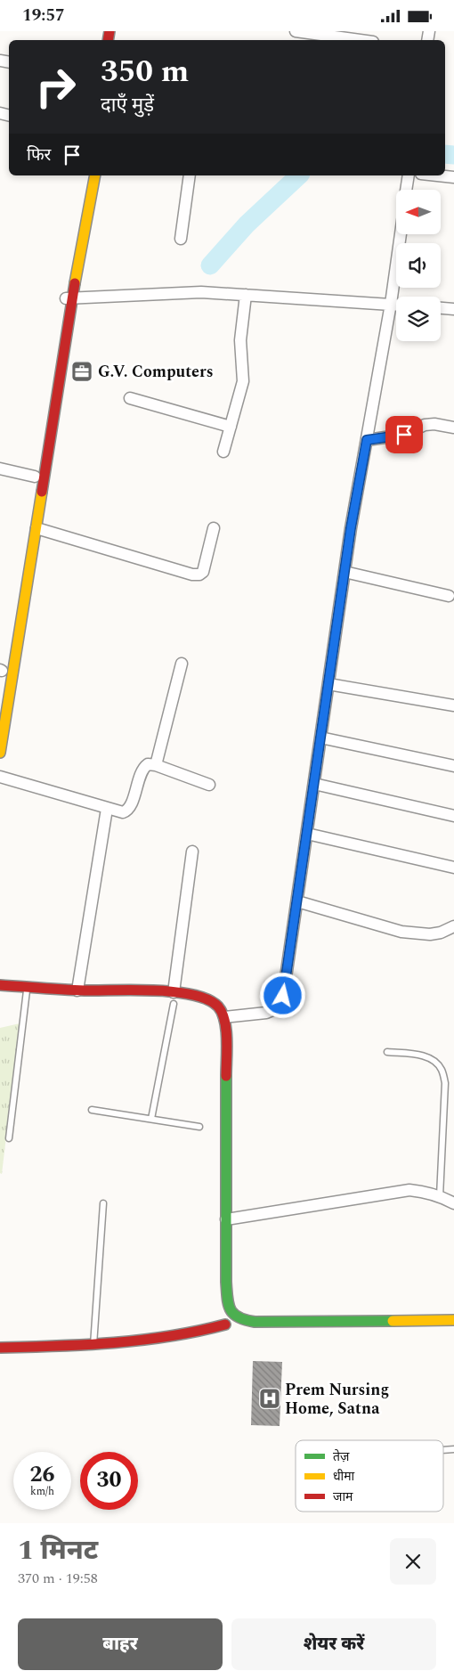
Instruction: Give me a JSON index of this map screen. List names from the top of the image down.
{
  "places": {
    "office": ["G.V. Computers"],
    "hospital": ["Prem Nursing Home, Satna"]
  },
  "legend": ["तेज़", "धीमा", "जाम"],
  "north": "left",
  "page": {
    "status": "19:57",
    "turn": ["350 m", "दाएँ मुड़ें"],
    "then": "फिर",
    "speed": "26 km/h",
    "limit": "30",
    "heading": ["1 मिनट", "370 m · 19:58"],
    "buttons": ["बाहर", "शेयर करें"]
  }
}
